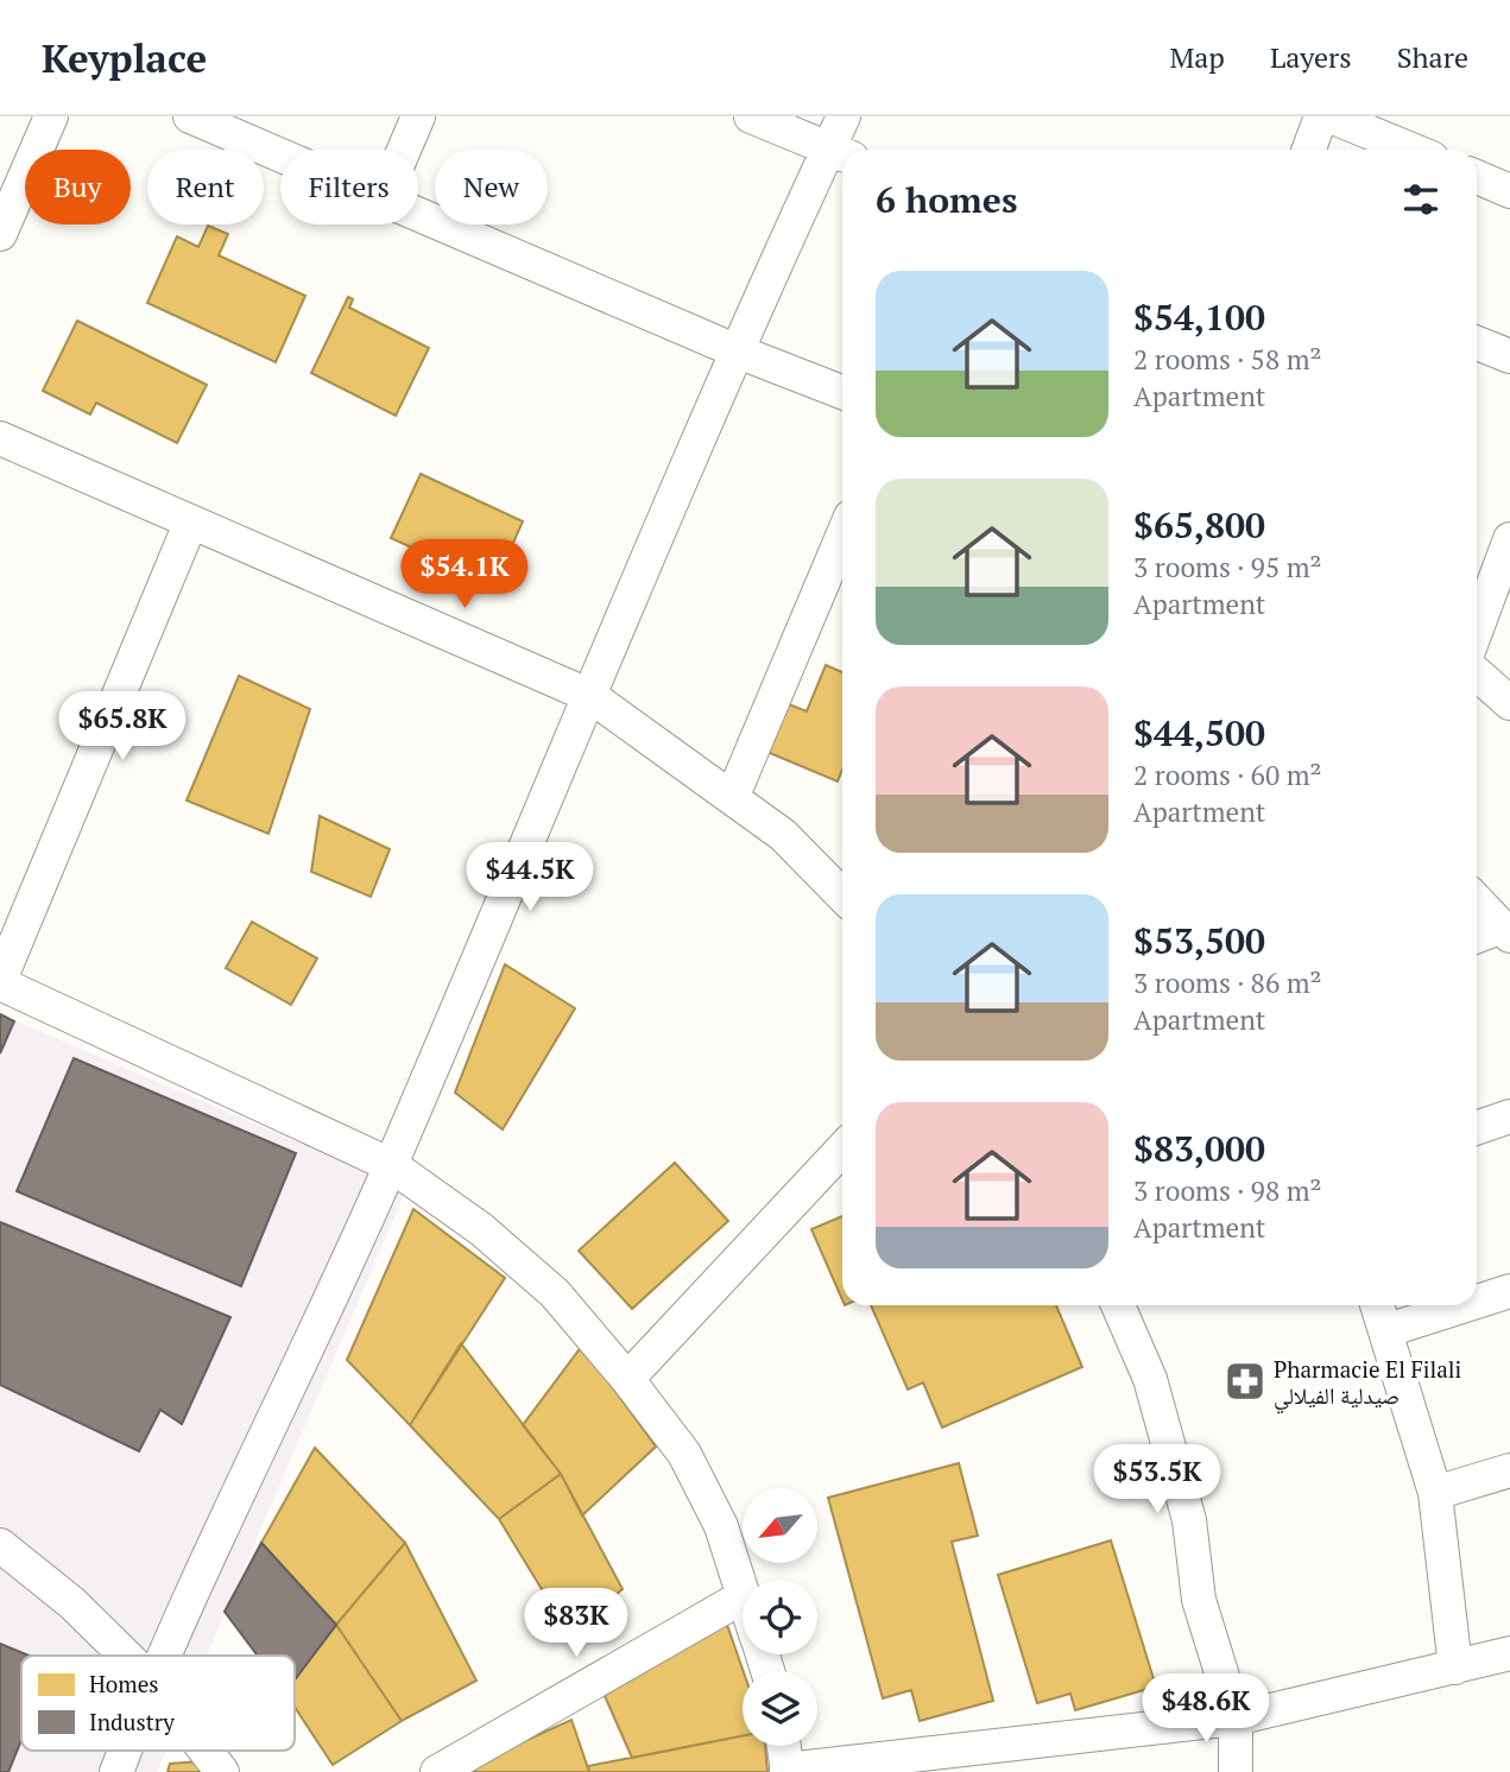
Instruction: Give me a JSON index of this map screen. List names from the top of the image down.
{
  "places": {
    "pharmacy": ["Pharmacie El Filali صيدلية الفيلالي"]
  },
  "legend": ["Homes", "Industry"],
  "north": "bottom left",
  "page": {
    "header": "Keyplace",
    "nav": ["Map", "Layers", "Share"],
    "chip": [
      "Buy",
      "Rent",
      "Filters",
      "New"
    ],
    "heading": "6 homes",
    "list": [
      {
        "name": "$54,100",
        "note": "2 rooms · 58 m² · Apartment"
      },
      {
        "name": "$65,800",
        "note": "3 rooms · 95 m² · Apartment"
      },
      {
        "name": "$44,500",
        "note": "2 rooms · 60 m² · Apartment"
      },
      {
        "name": "$53,500",
        "note": "3 rooms · 86 m² · Apartment"
      },
      {
        "name": "$83,000",
        "note": "3 rooms · 98 m² · Apartment"
      }
    ],
    "price": [
      "$54.1K",
      "$65.8K",
      "$44.5K",
      "$53.5K",
      "$83K",
      "$48.6K"
    ]
  }
}
